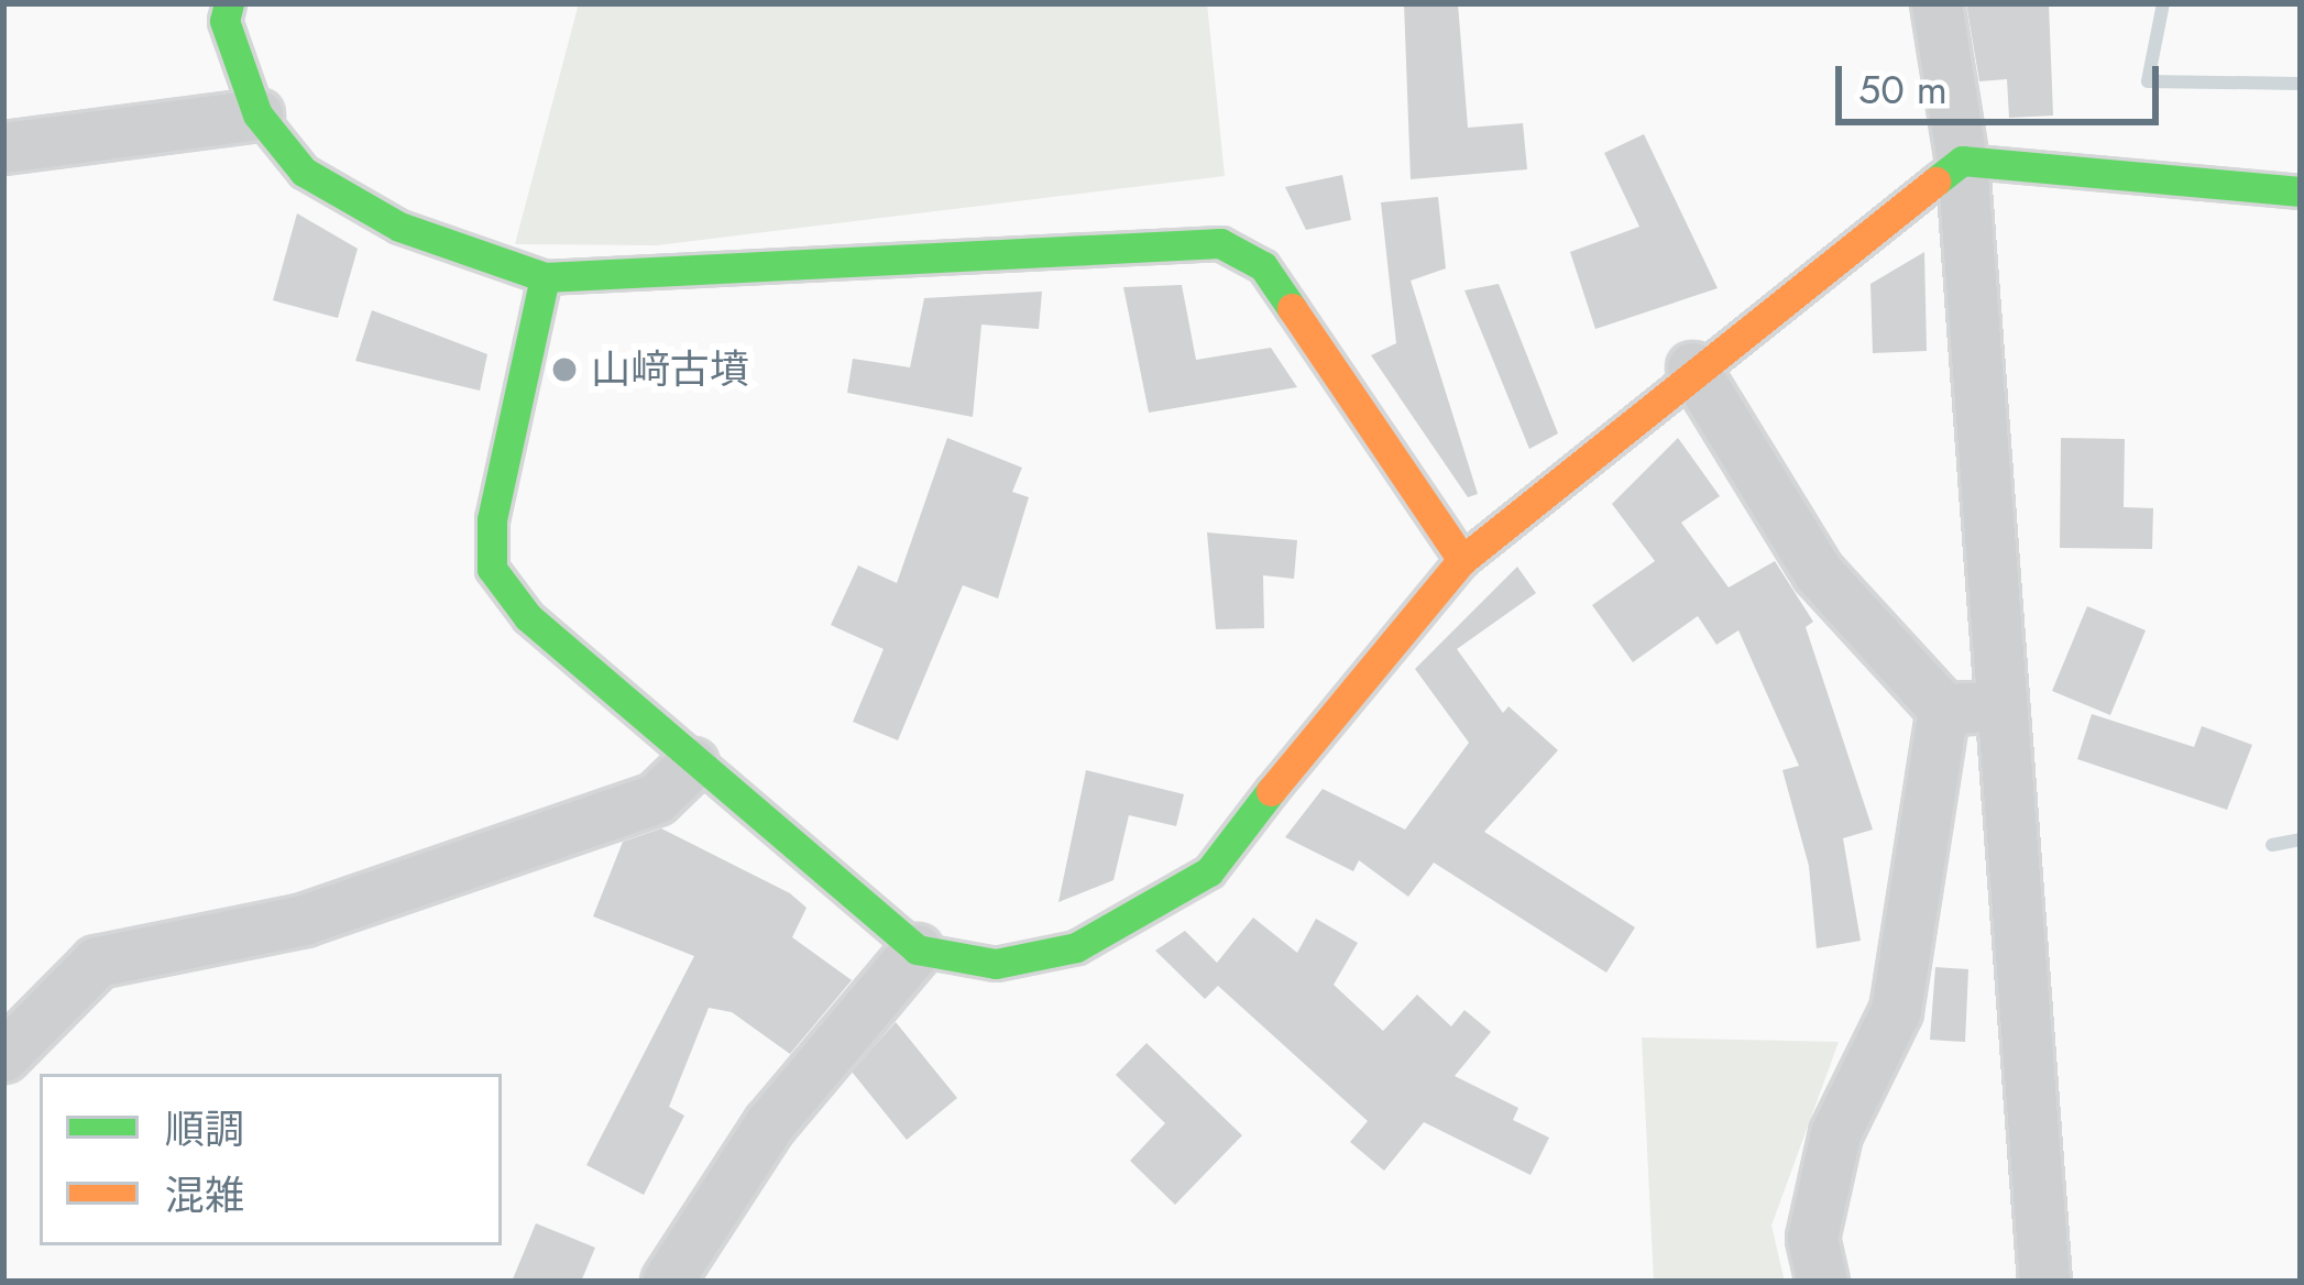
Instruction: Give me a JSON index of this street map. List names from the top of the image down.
{
  "places": ["山﨑古墳"],
  "legend": ["順調", "混雑"],
  "scale_bar": "50 m"
}
